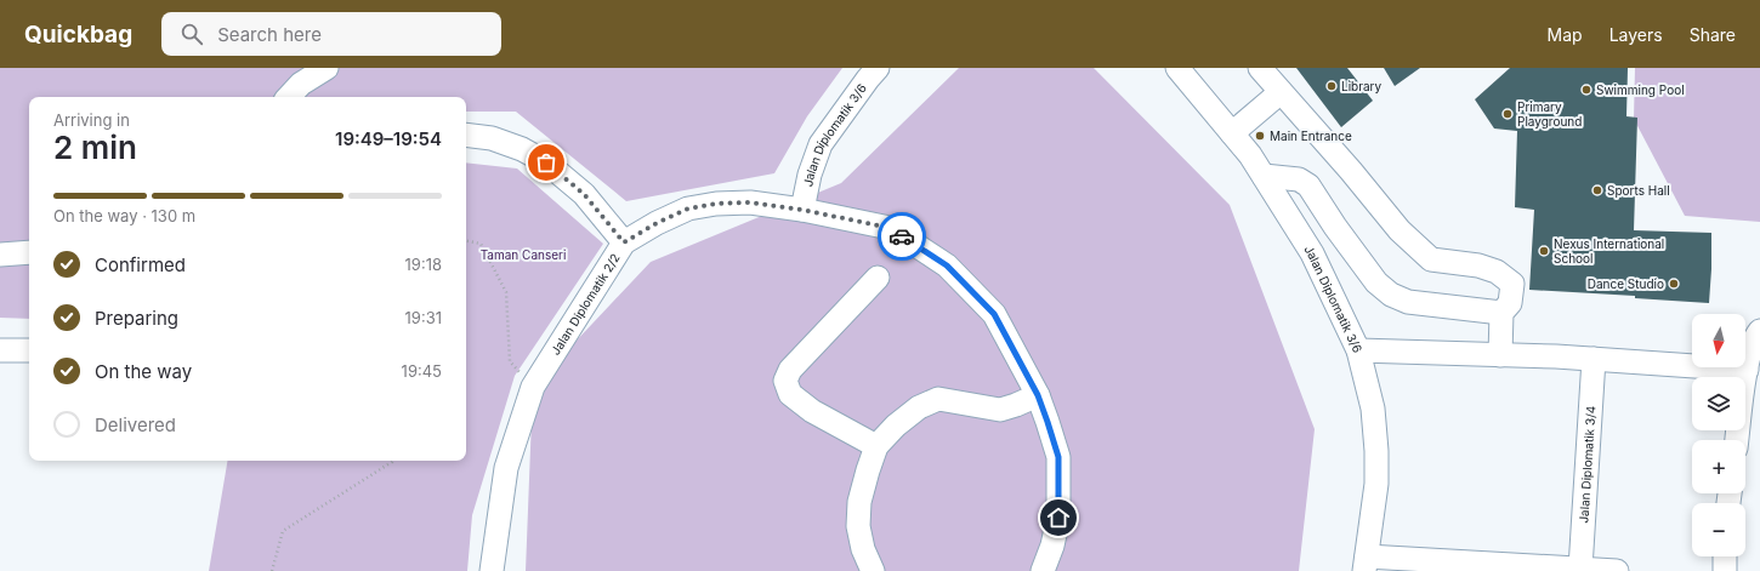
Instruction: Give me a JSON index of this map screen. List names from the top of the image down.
{
  "streets": {
    "street": ["Jalan Diplomatik 3/6", "Jalan Diplomatik 2/2", "Jalan Diplomatik 3/4"]
  },
  "crossings": [
    ["Jalan Diplomatik 3/6", "Jalan Diplomatik 2/2"]
  ],
  "parks": ["Taman Canseri"],
  "places": [
    "Library",
    "Swimming Pool",
    "Primary Playground",
    "Main Entrance",
    "Sports Hall",
    "Nexus International School",
    "Dance Studio"
  ],
  "north": "bottom",
  "page": {
    "header": "Quickbag",
    "search": "Search here",
    "nav": ["Map", "Layers", "Share"],
    "heading": ["2 min", "Arriving in", "19:49–19:54"],
    "bar": "On the way · 130 m",
    "list": [
      ["Confirmed", "19:18"],
      ["Preparing", "19:31"],
      ["On the way", "19:45"],
      "Delivered"
    ],
    "map_buttons": ["+", "−"]
  }
}
